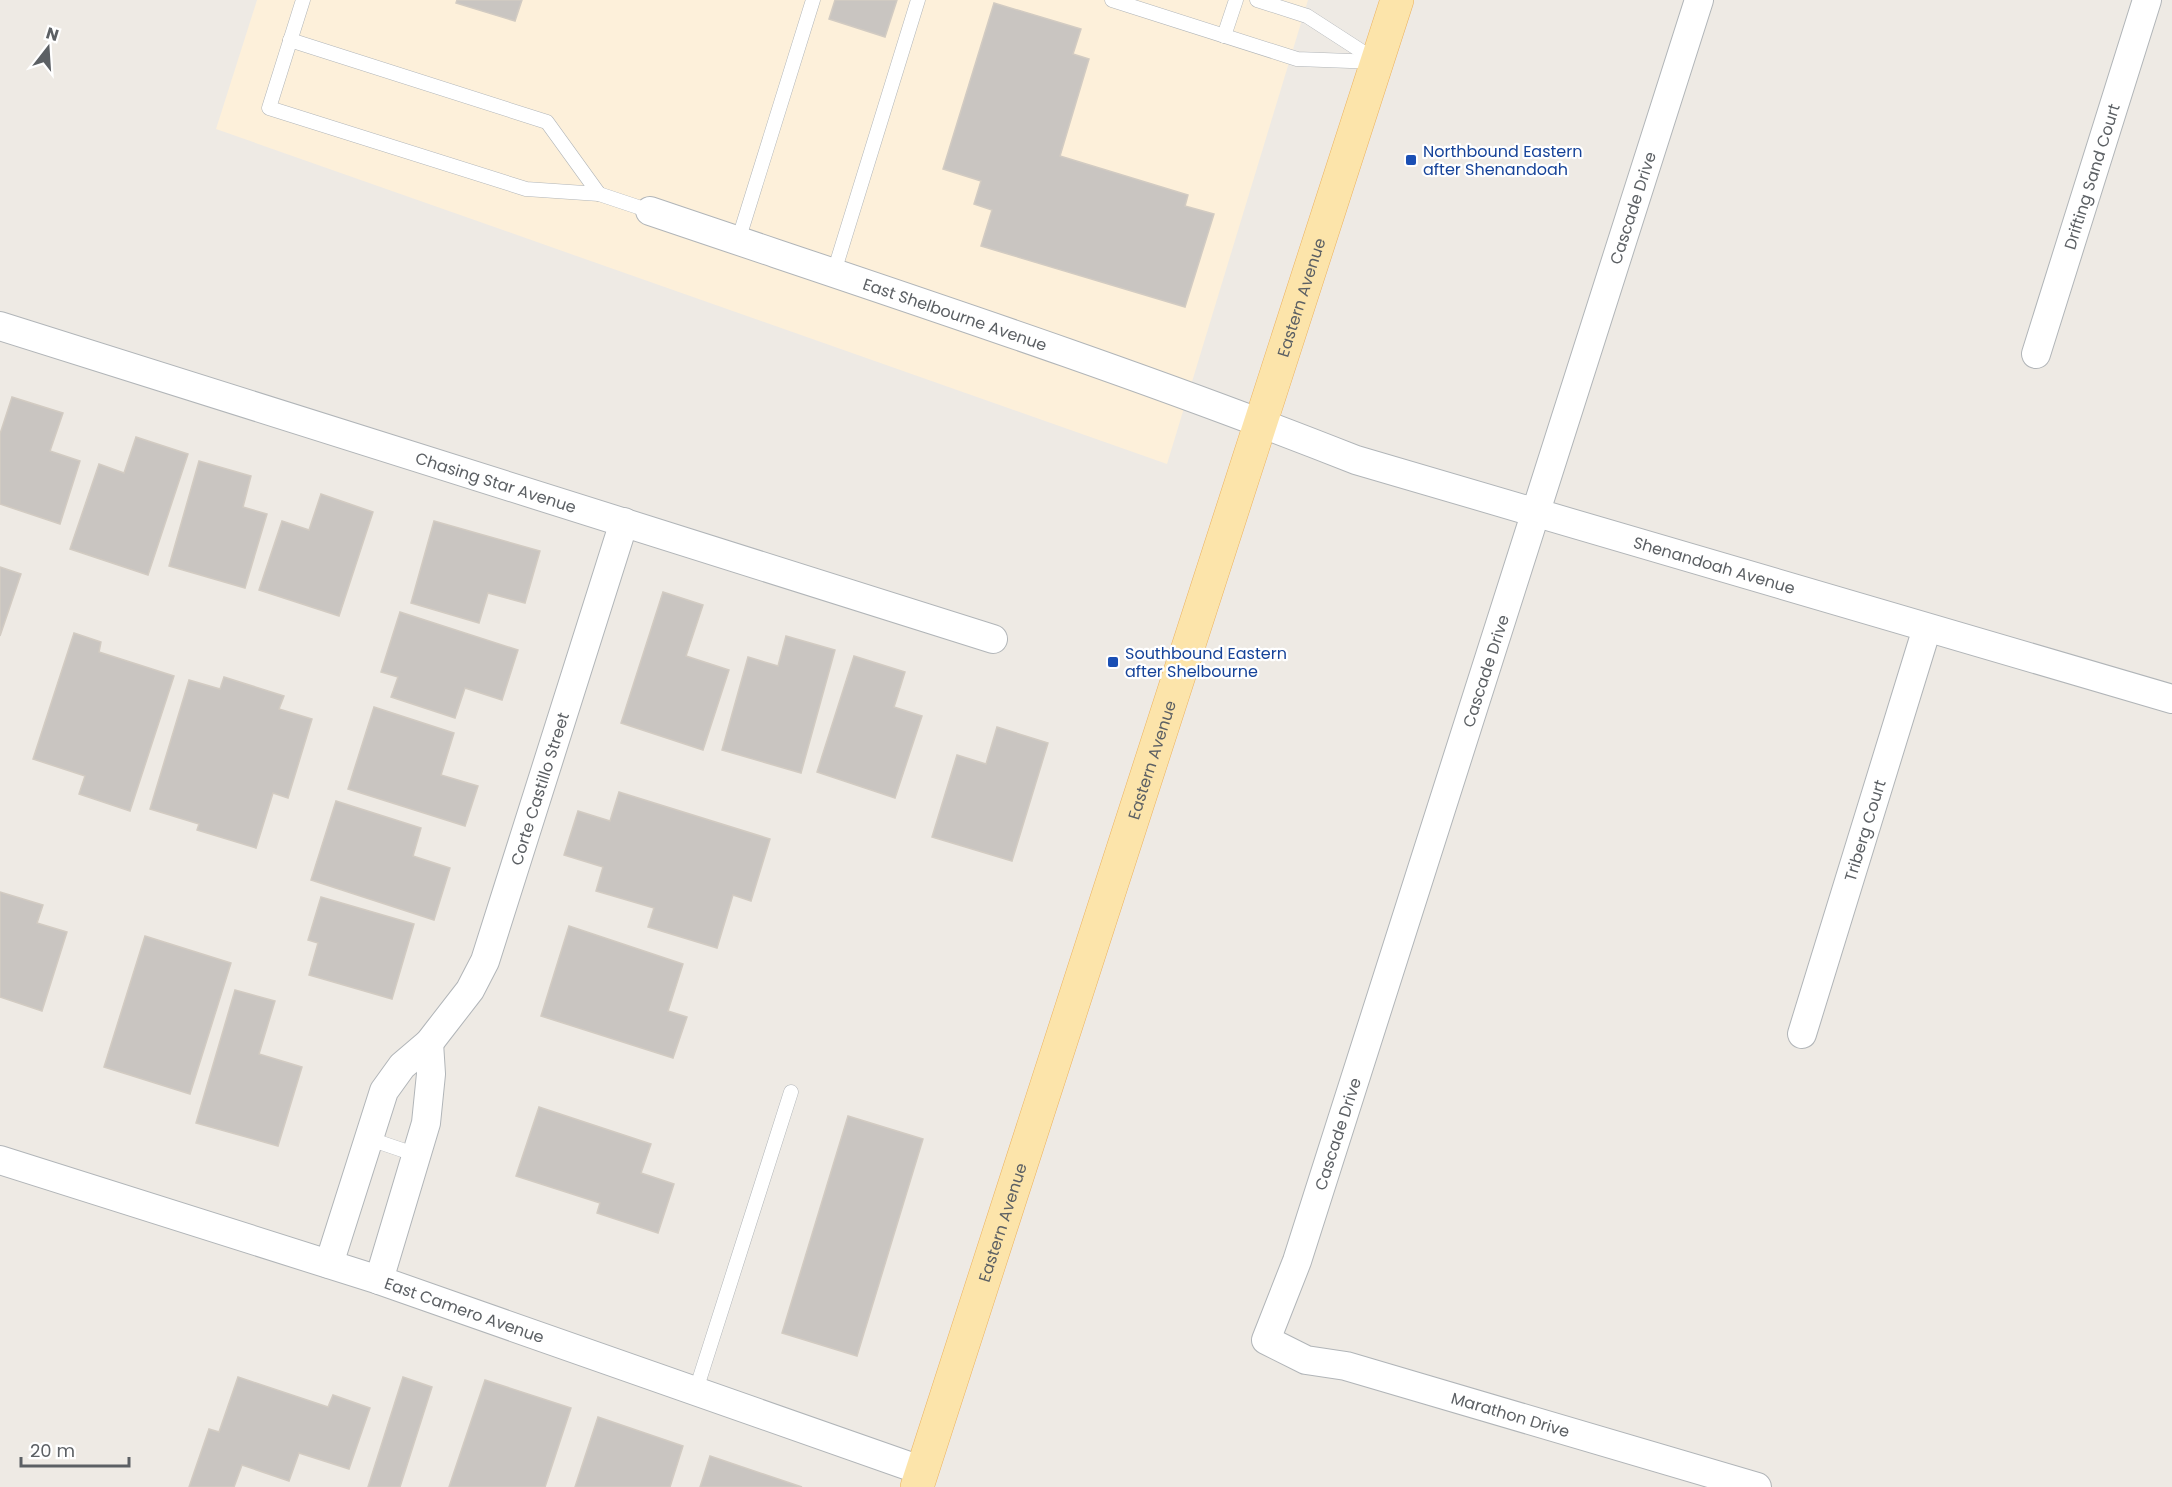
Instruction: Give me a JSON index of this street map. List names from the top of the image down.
{
  "streets": {
    "main road": ["Eastern Avenue"],
    "street": [
      "Drifting Sand Court",
      "Cascade Drive",
      "East Shelbourne Avenue",
      "Chasing Star Avenue",
      "Shenandoah Avenue",
      "Corte Castillo Street",
      "Triberg Court",
      "East Camero Avenue",
      "Marathon Drive"
    ]
  },
  "crossings": [
    ["Cascade Drive", "Shenandoah Avenue"],
    ["Cascade Drive", "Marathon Drive"],
    ["Eastern Avenue", "East Shelbourne Avenue"],
    ["Eastern Avenue", "Shenandoah Avenue"],
    ["Eastern Avenue", "East Camero Avenue"],
    ["East Shelbourne Avenue", "Shenandoah Avenue"],
    ["Chasing Star Avenue", "Corte Castillo Street"],
    ["Shenandoah Avenue", "Triberg Court"],
    ["Corte Castillo Street", "East Camero Avenue"]
  ],
  "places": {
    "transit": ["Northbound Eastern after Shenandoah", "Southbound Eastern after Shelbourne"]
  },
  "scale_bar": "20 m",
  "north": "top"
}
